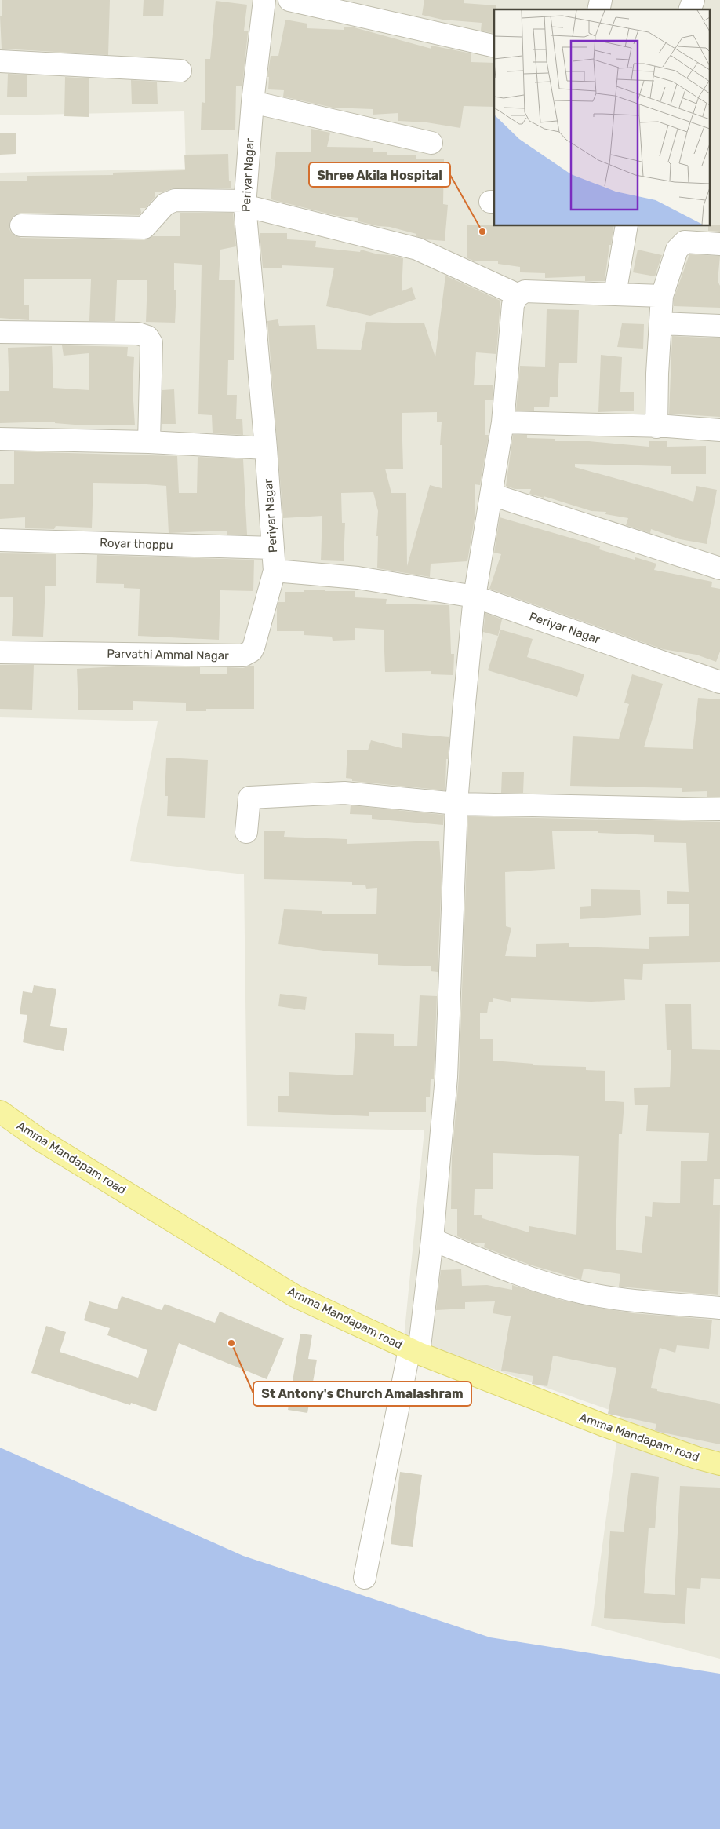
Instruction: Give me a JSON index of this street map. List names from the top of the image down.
{
  "streets": {
    "main road": ["Amma Mandapam road"],
    "street": ["Periyar Nagar", "Royar thoppu", "Parvathi Ammal Nagar"]
  },
  "crossings": [
    ["Periyar Nagar", "Royar thoppu"],
    ["Periyar Nagar", "Parvathi Ammal Nagar"]
  ],
  "places": ["Shree Akila Hospital", "St Antony's Church Amalashram"]
}
